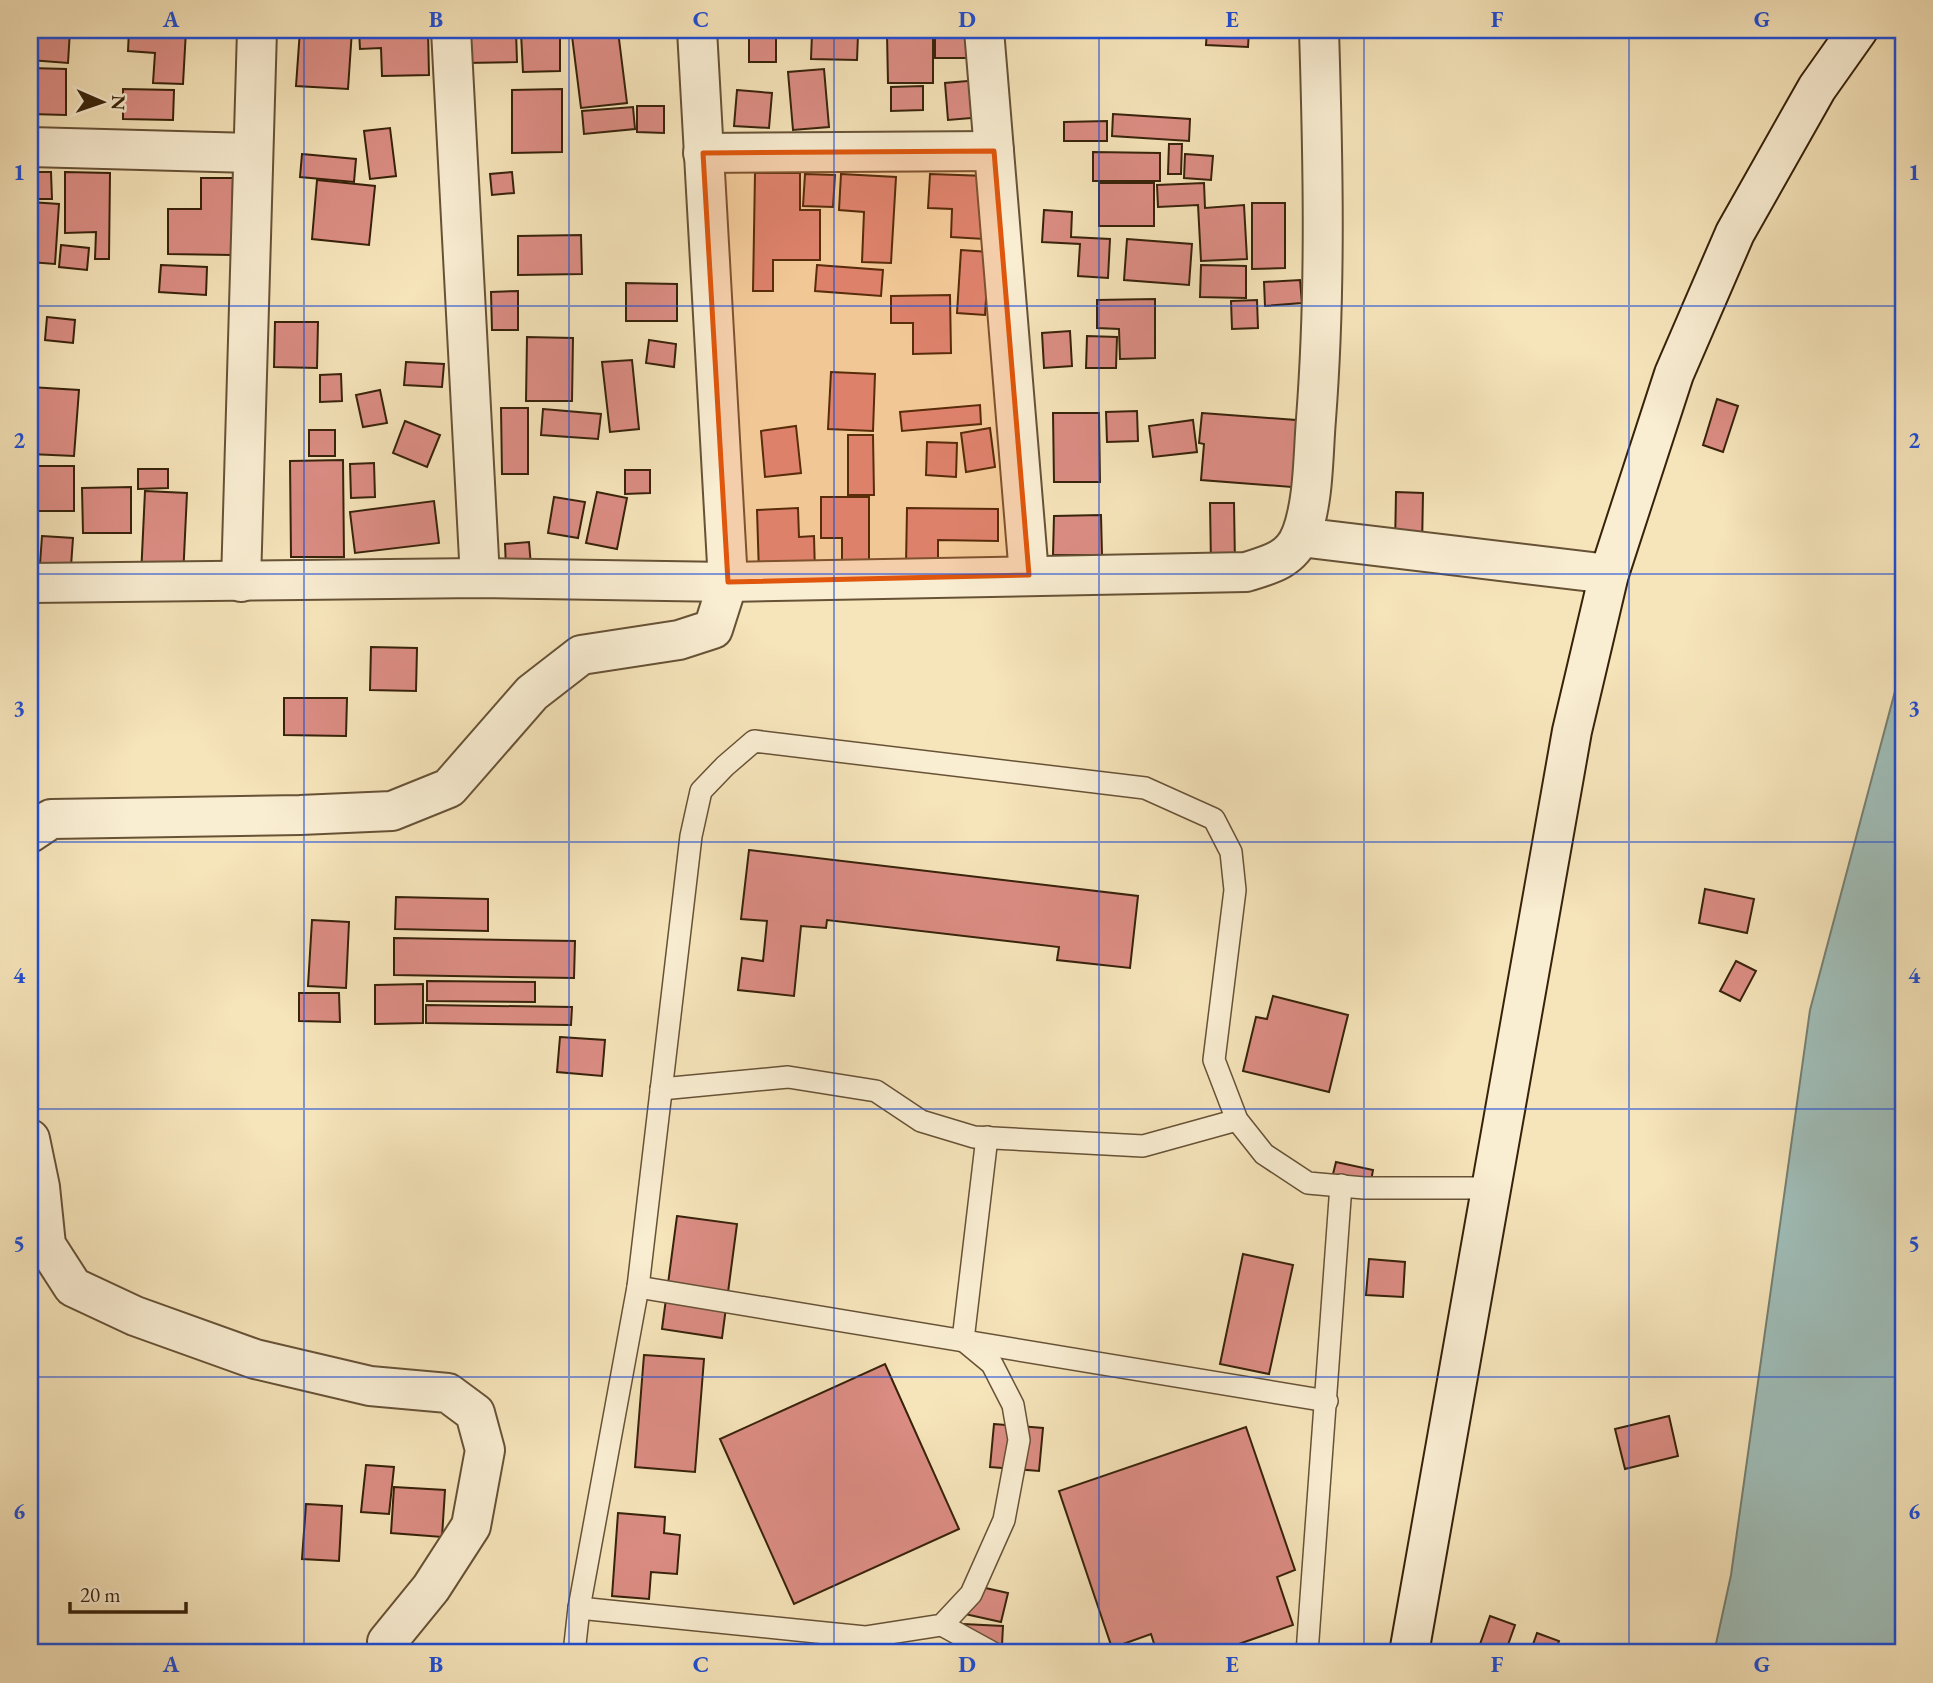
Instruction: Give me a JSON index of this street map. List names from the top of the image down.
{
  "scale_bar": "20 m",
  "north": "right",
  "grid": {
    "columns": [
      "A",
      "B",
      "C",
      "D",
      "E",
      "F",
      "G"
    ],
    "rows": [
      "1",
      "2",
      "3",
      "4",
      "5",
      "6"
    ]
  }
}
